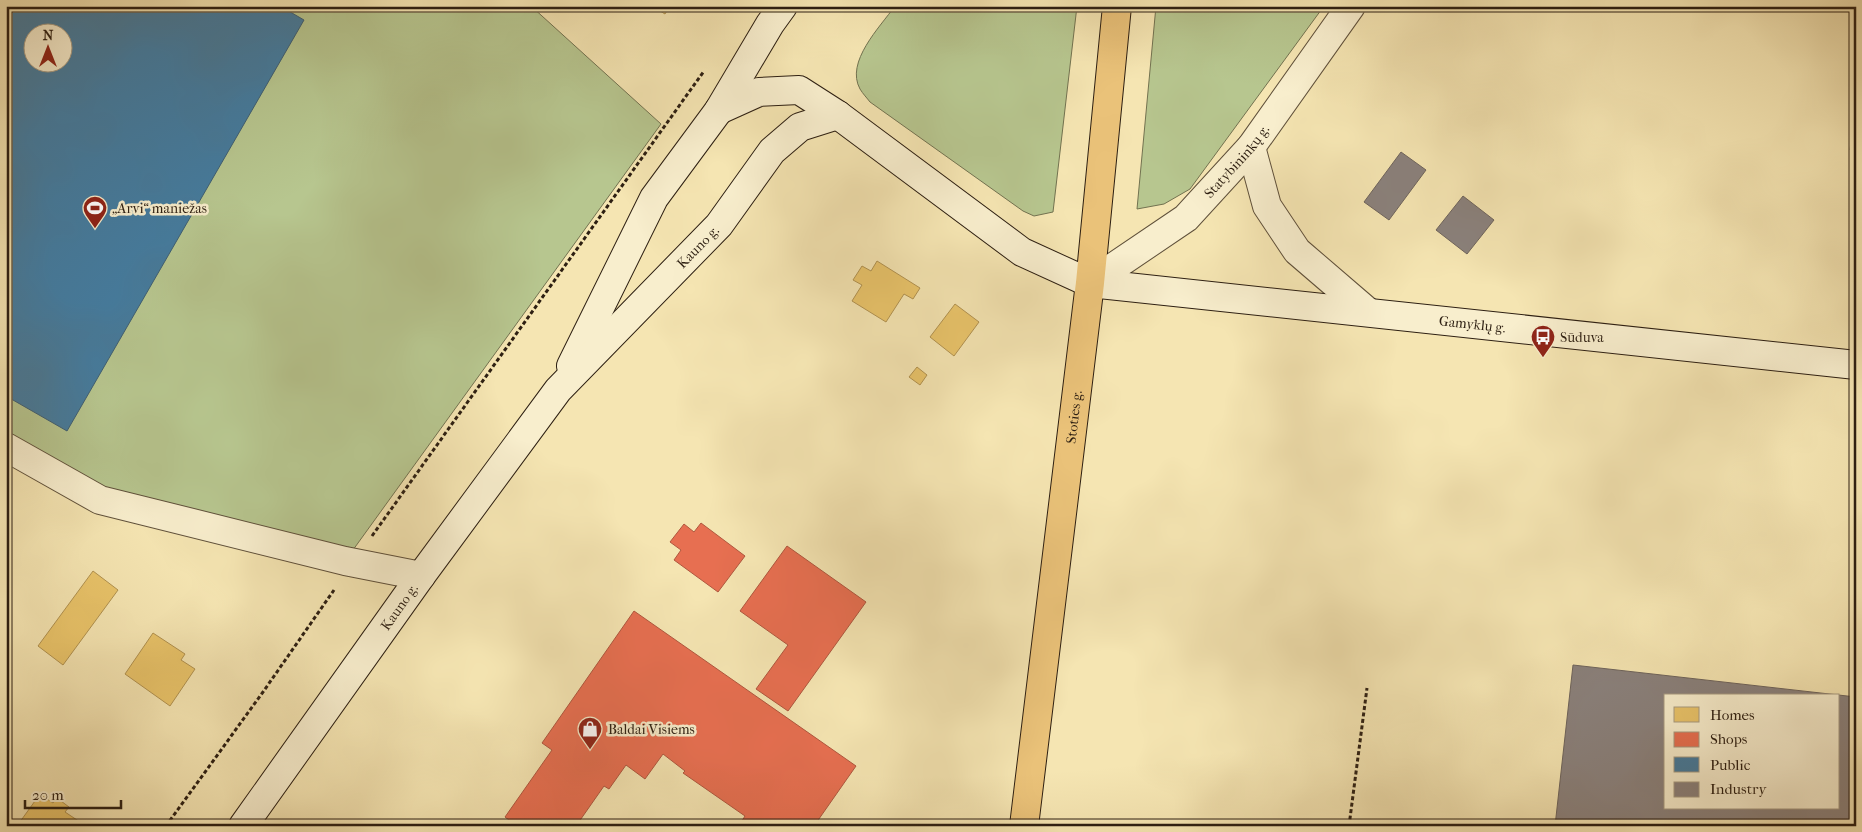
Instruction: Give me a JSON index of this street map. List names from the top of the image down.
{
  "streets": {
    "main road": [
      "Statybininkų g.",
      "Kauno g.",
      "Gamyklų g.",
      "Stoties g."
    ]
  },
  "crossings": [
    ["Statybininkų g.", "Kauno g."],
    ["Statybininkų g.", "Gamyklų g."],
    ["Statybininkų g.", "Stoties g."],
    ["Kauno g.", "Gamyklų g."],
    ["Kauno g.", "Stoties g."],
    ["Gamyklų g.", "Stoties g."]
  ],
  "places": {
    "sports": ["„Arvi“ maniežas"],
    "bus stop": ["Sūduva"],
    "shop": ["Baldai Visiems"]
  },
  "legend": [
    "Homes",
    "Shops",
    "Public",
    "Industry"
  ],
  "scale_bar": "20 m",
  "north": "top"
}
